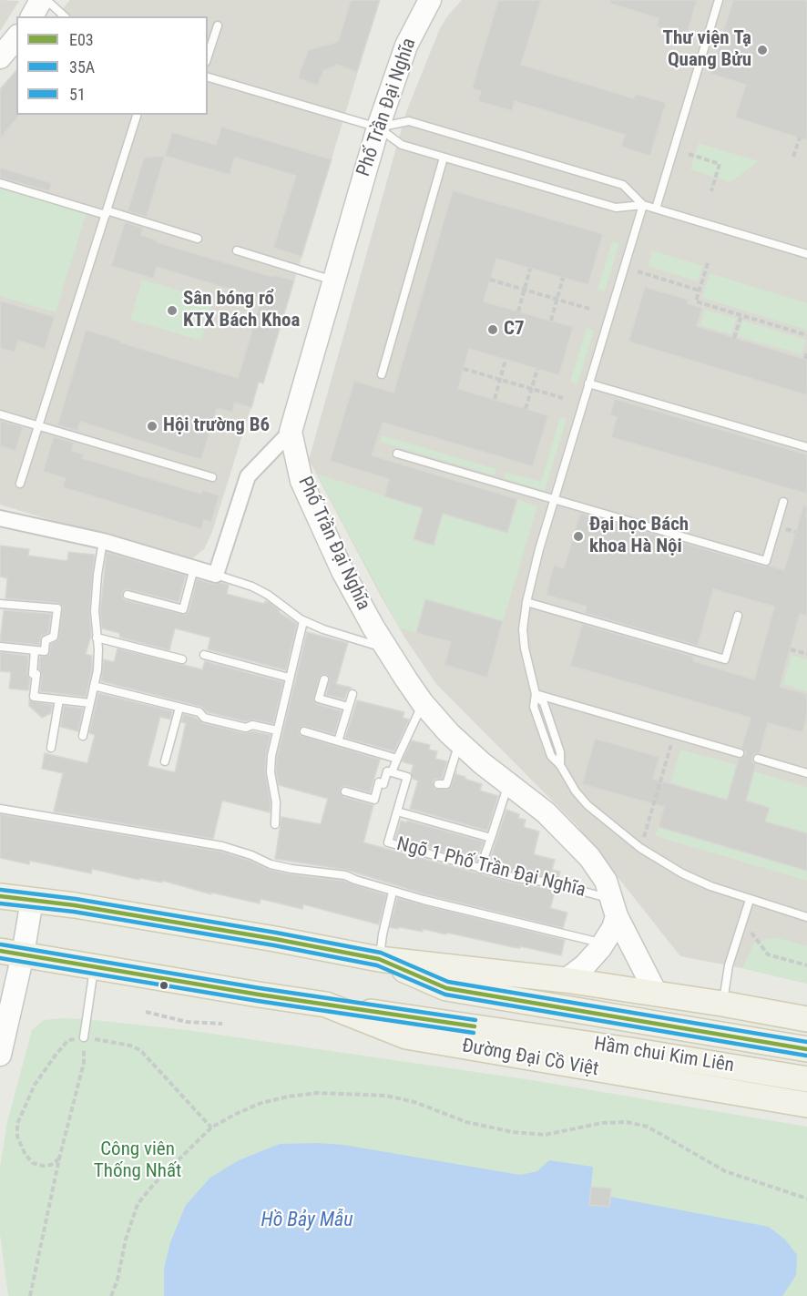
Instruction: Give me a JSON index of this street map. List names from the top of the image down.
{
  "streets": {
    "main road": ["Hầm chui Kim Liên", "Đường Đại Cồ Việt"],
    "street": ["Phố Trần Đại Nghĩa"],
    "lane": ["Ngõ 1 Phố Trần Đại Nghĩa"]
  },
  "crossings": [
    ["Phố Trần Đại Nghĩa", "Ngõ 1 Phố Trần Đại Nghĩa"],
    ["Hầm chui Kim Liên", "Đường Đại Cồ Việt"]
  ],
  "water": ["Hồ Bảy Mẫu"],
  "parks": ["Công viên Thống Nhất"],
  "places": [
    "Thư viện Tạ Quang Bửu",
    "Sân bóng rổ KTX Bách Khoa",
    "C7",
    "Hội trường B6",
    "Đại học Bách khoa Hà Nội"
  ],
  "lines": ["transit line 51", "transit line E03", "transit line 35A"],
  "legend": ["E03", "35A", "51"]
}
